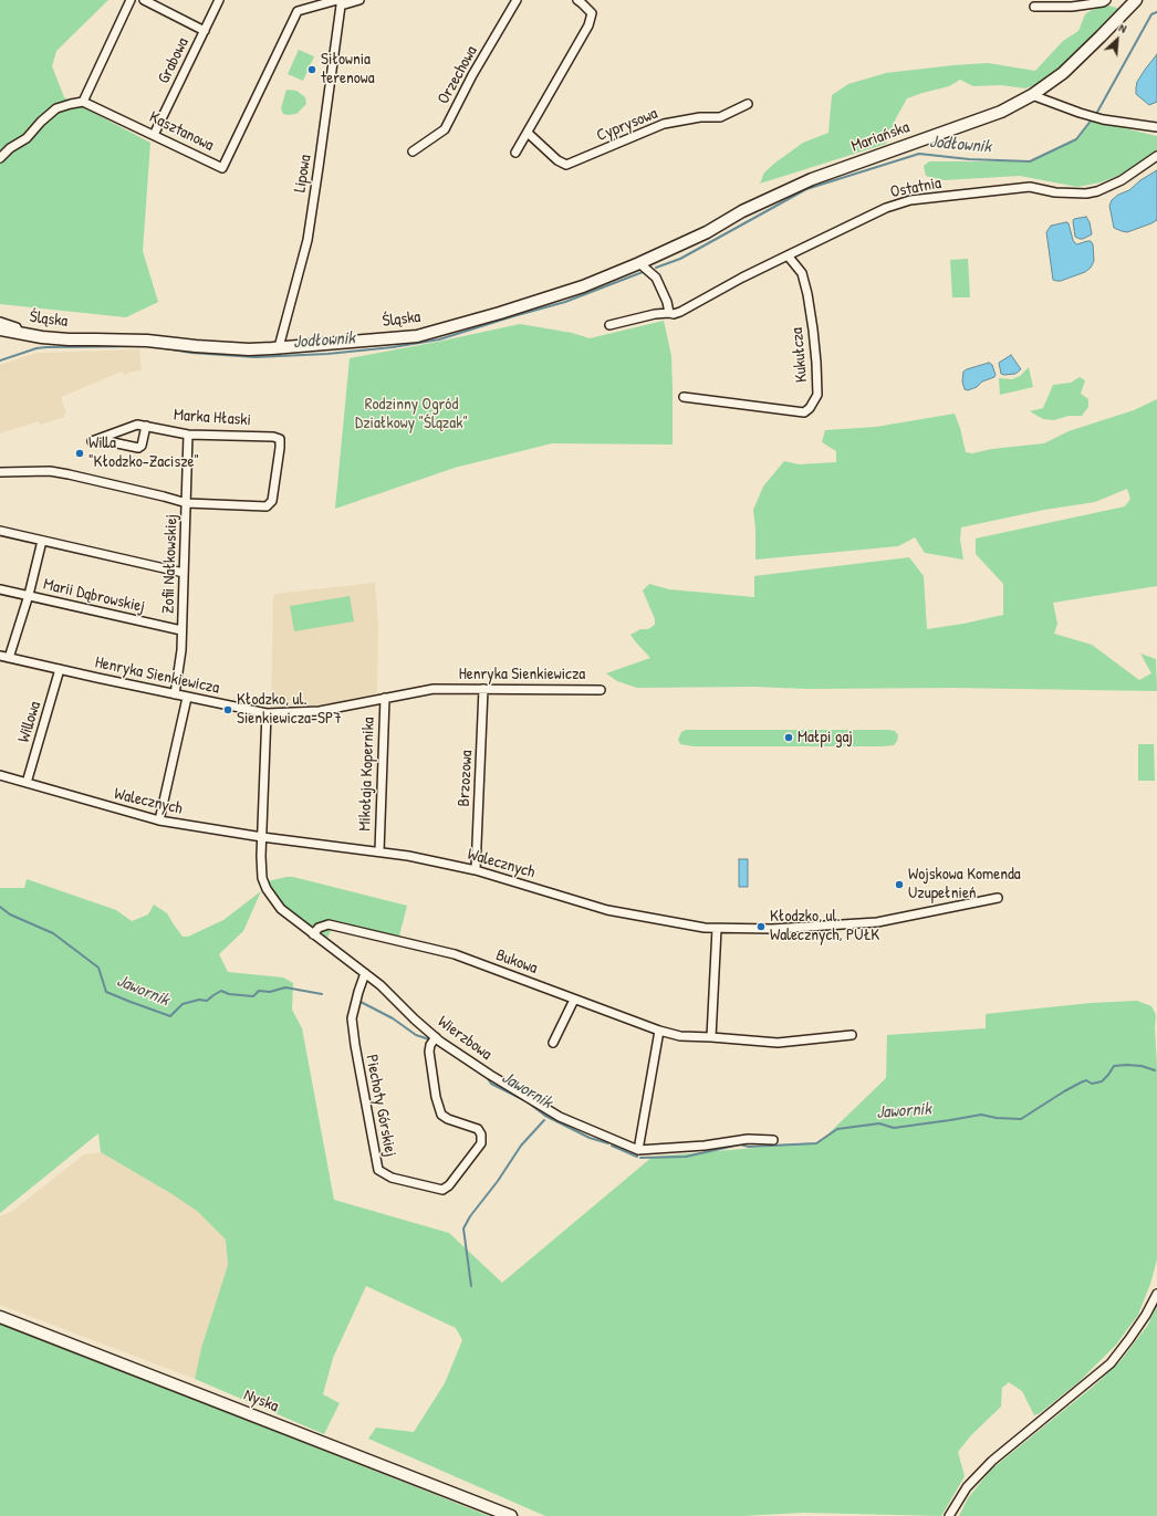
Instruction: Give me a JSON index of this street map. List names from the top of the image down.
{
  "streets": {
    "street": [
      "Grabowa",
      "Orzechowa",
      "Cyprysowa",
      "Kasztanowa",
      "Mariańska",
      "Lipowa",
      "Ostatnia",
      "Śląska",
      "Kukułcza",
      "Marka Hłaski",
      "Zofii Nałkowskiej",
      "Marii Dąbrowskiej",
      "Henryka Sienkiewicza",
      "Willowa",
      "Mikołaja Kopernika",
      "Brzozowa",
      "Walecznych",
      "Bukowa",
      "Wierzbowa",
      "Piechoty Górskiej",
      "Nyska"
    ]
  },
  "crossings": [
    ["Grabowa", "Kasztanowa"],
    ["Kasztanowa", "Lipowa"],
    ["Mariańska", "Śląska"],
    ["Lipowa", "Śląska"],
    ["Ostatnia", "Kukułcza"],
    ["Marka Hłaski", "Zofii Nałkowskiej"],
    ["Zofii Nałkowskiej", "Marii Dąbrowskiej"],
    ["Zofii Nałkowskiej", "Henryka Sienkiewicza"],
    ["Henryka Sienkiewicza", "Willowa"],
    ["Henryka Sienkiewicza", "Mikołaja Kopernika"],
    ["Henryka Sienkiewicza", "Brzozowa"],
    ["Henryka Sienkiewicza", "Wierzbowa"],
    ["Willowa", "Walecznych"],
    ["Mikołaja Kopernika", "Walecznych"],
    ["Brzozowa", "Walecznych"],
    ["Walecznych", "Wierzbowa"],
    ["Bukowa", "Wierzbowa"],
    ["Wierzbowa", "Piechoty Górskiej"]
  ],
  "water": ["Jodłownik", "Jawornik"],
  "parks": ["Rodzinny Ogród Działkowy \"Ślązak\""],
  "places": [
    "Siłownia terenowa",
    "Willa \"Kłodzko-Zacisze\"",
    "Kłodzko, ul. Sienkiewicza-SP7",
    "Małpi gaj",
    "Wojskowa Komenda Uzupełnień",
    "Kłodzko, ul. Walecznych, PUŁK"
  ],
  "north": "top right"
}
